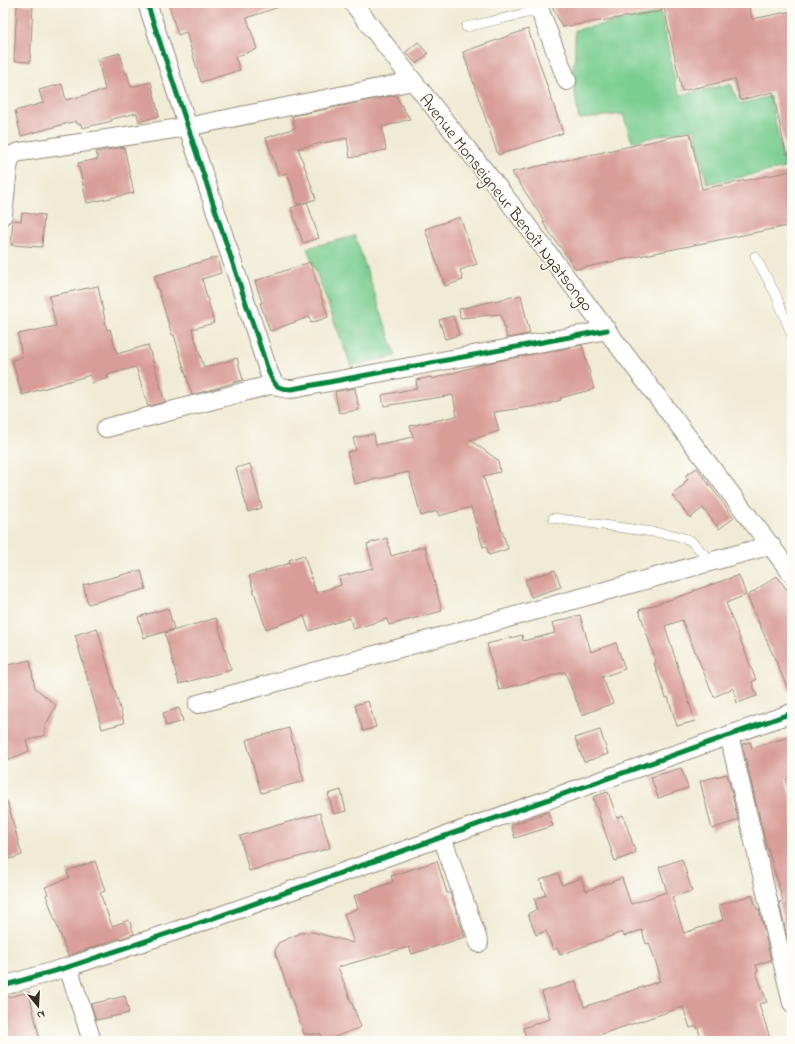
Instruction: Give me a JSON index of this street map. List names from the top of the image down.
{
  "streets": {
    "street": ["Avenue Monseigneur Benoît Ngatsongo"]
  },
  "north": "bottom"
}
